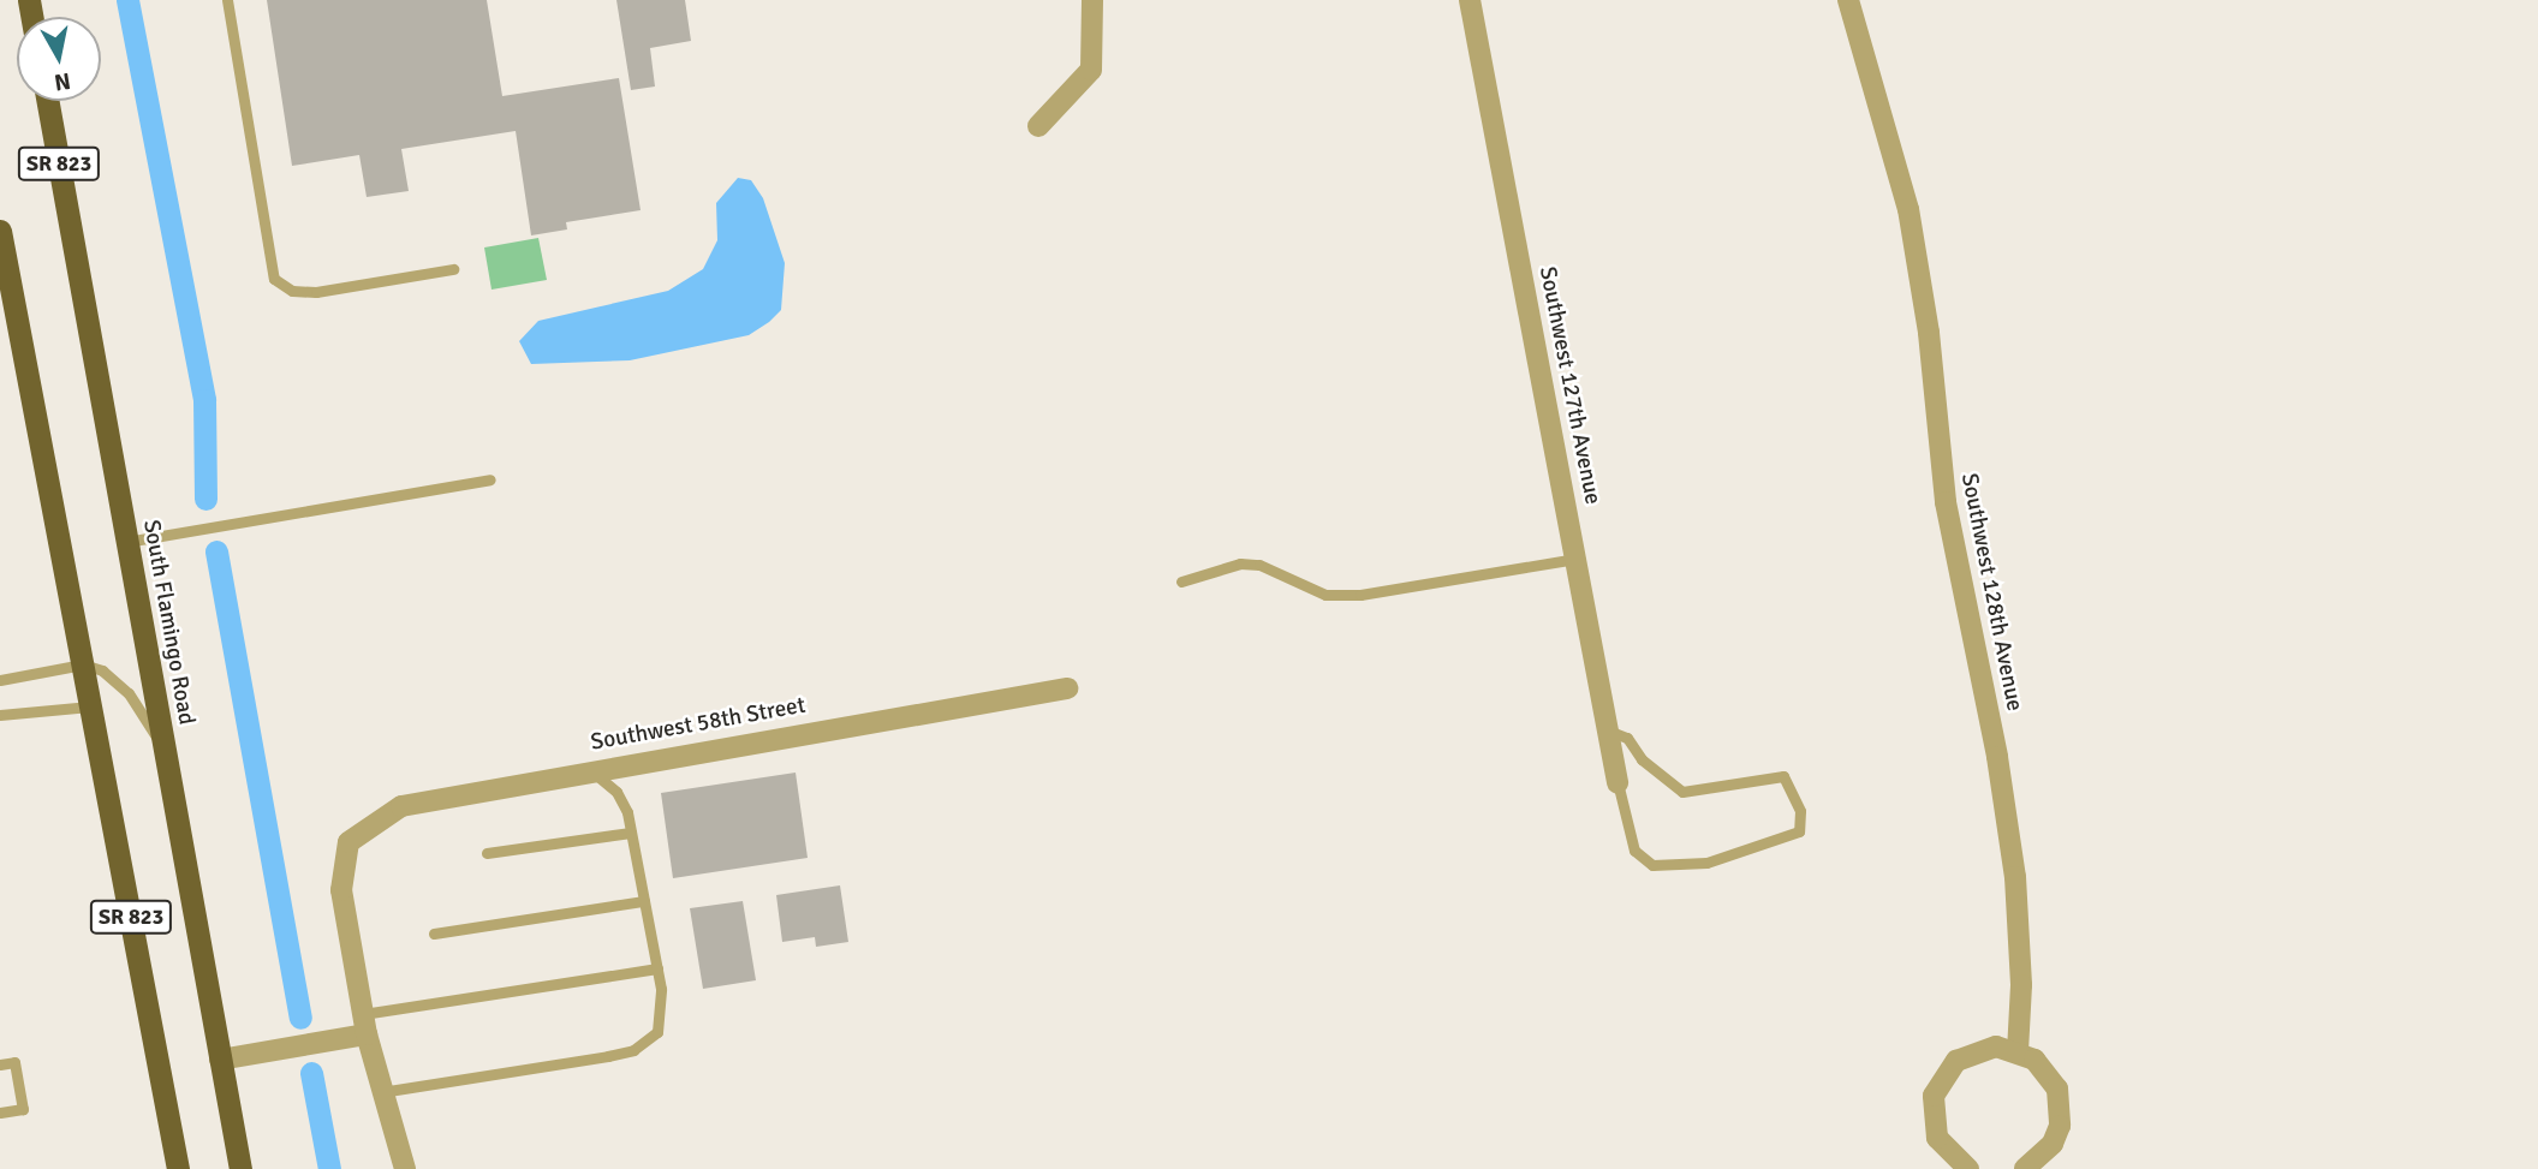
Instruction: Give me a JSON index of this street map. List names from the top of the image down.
{
  "streets": {
    "highway": ["SR 823", "South Flamingo Road"],
    "street": ["Southwest 127th Avenue", "Southwest 128th Avenue", "Southwest 58th Street"]
  },
  "north": "bottom"
}
